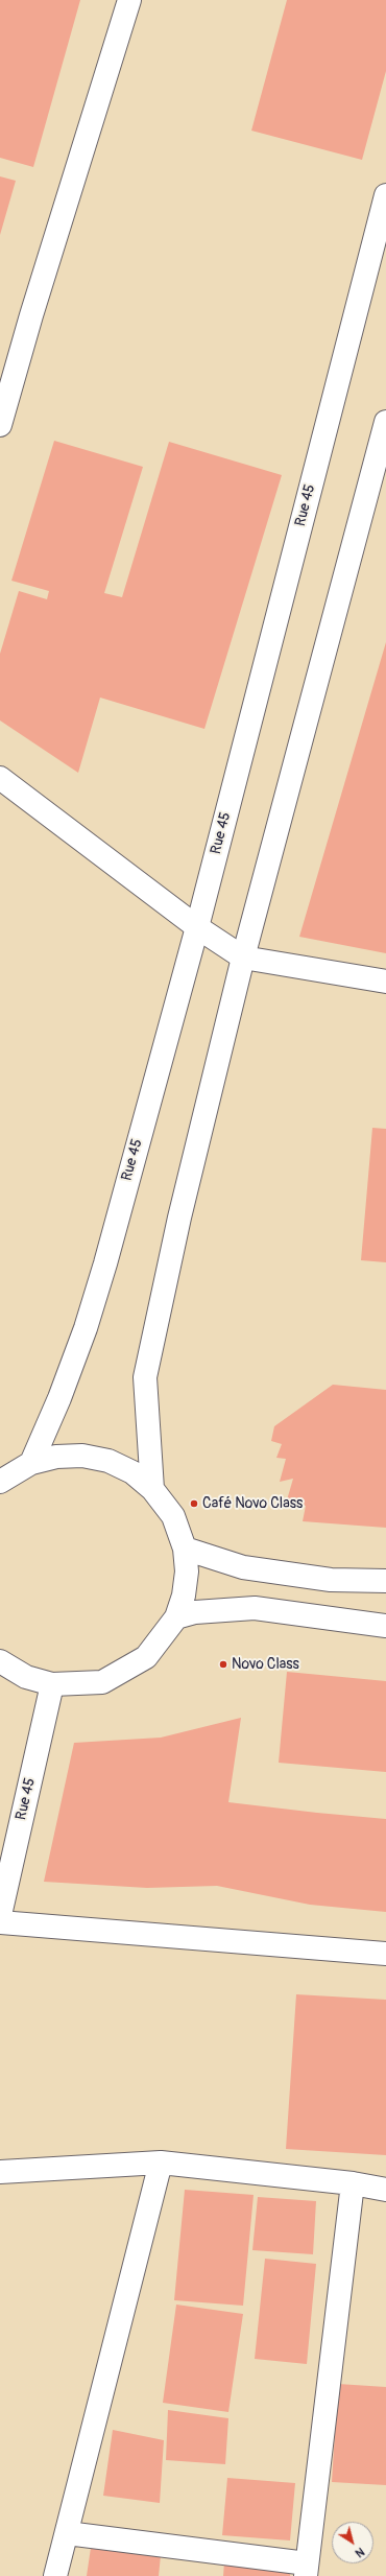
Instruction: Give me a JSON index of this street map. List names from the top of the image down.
{
  "streets": {
    "street": ["Rue 45"]
  },
  "places": ["Café Novo Class", "Novo Class"],
  "north": "bottom right"
}
